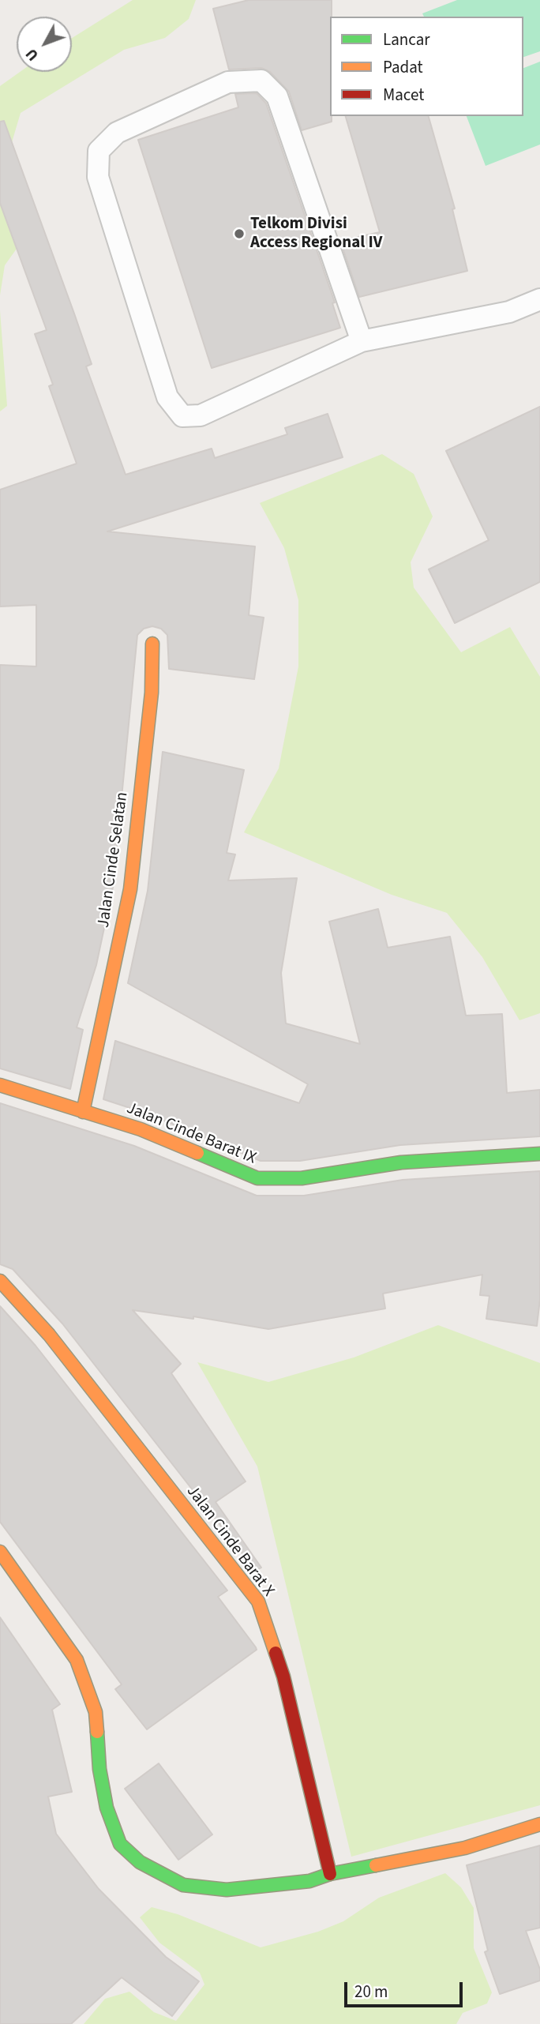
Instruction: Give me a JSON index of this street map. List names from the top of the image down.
{
  "streets": {
    "street": ["Jalan Cinde Selatan", "Jalan Cinde Barat IX", "Jalan Cinde Barat X"]
  },
  "crossings": [
    ["Jalan Cinde Selatan", "Jalan Cinde Barat IX"]
  ],
  "places": ["Telkom Divisi Access Regional IV"],
  "legend": ["Lancar", "Padat", "Macet"],
  "scale_bar": "20 m",
  "north": "bottom left"
}
